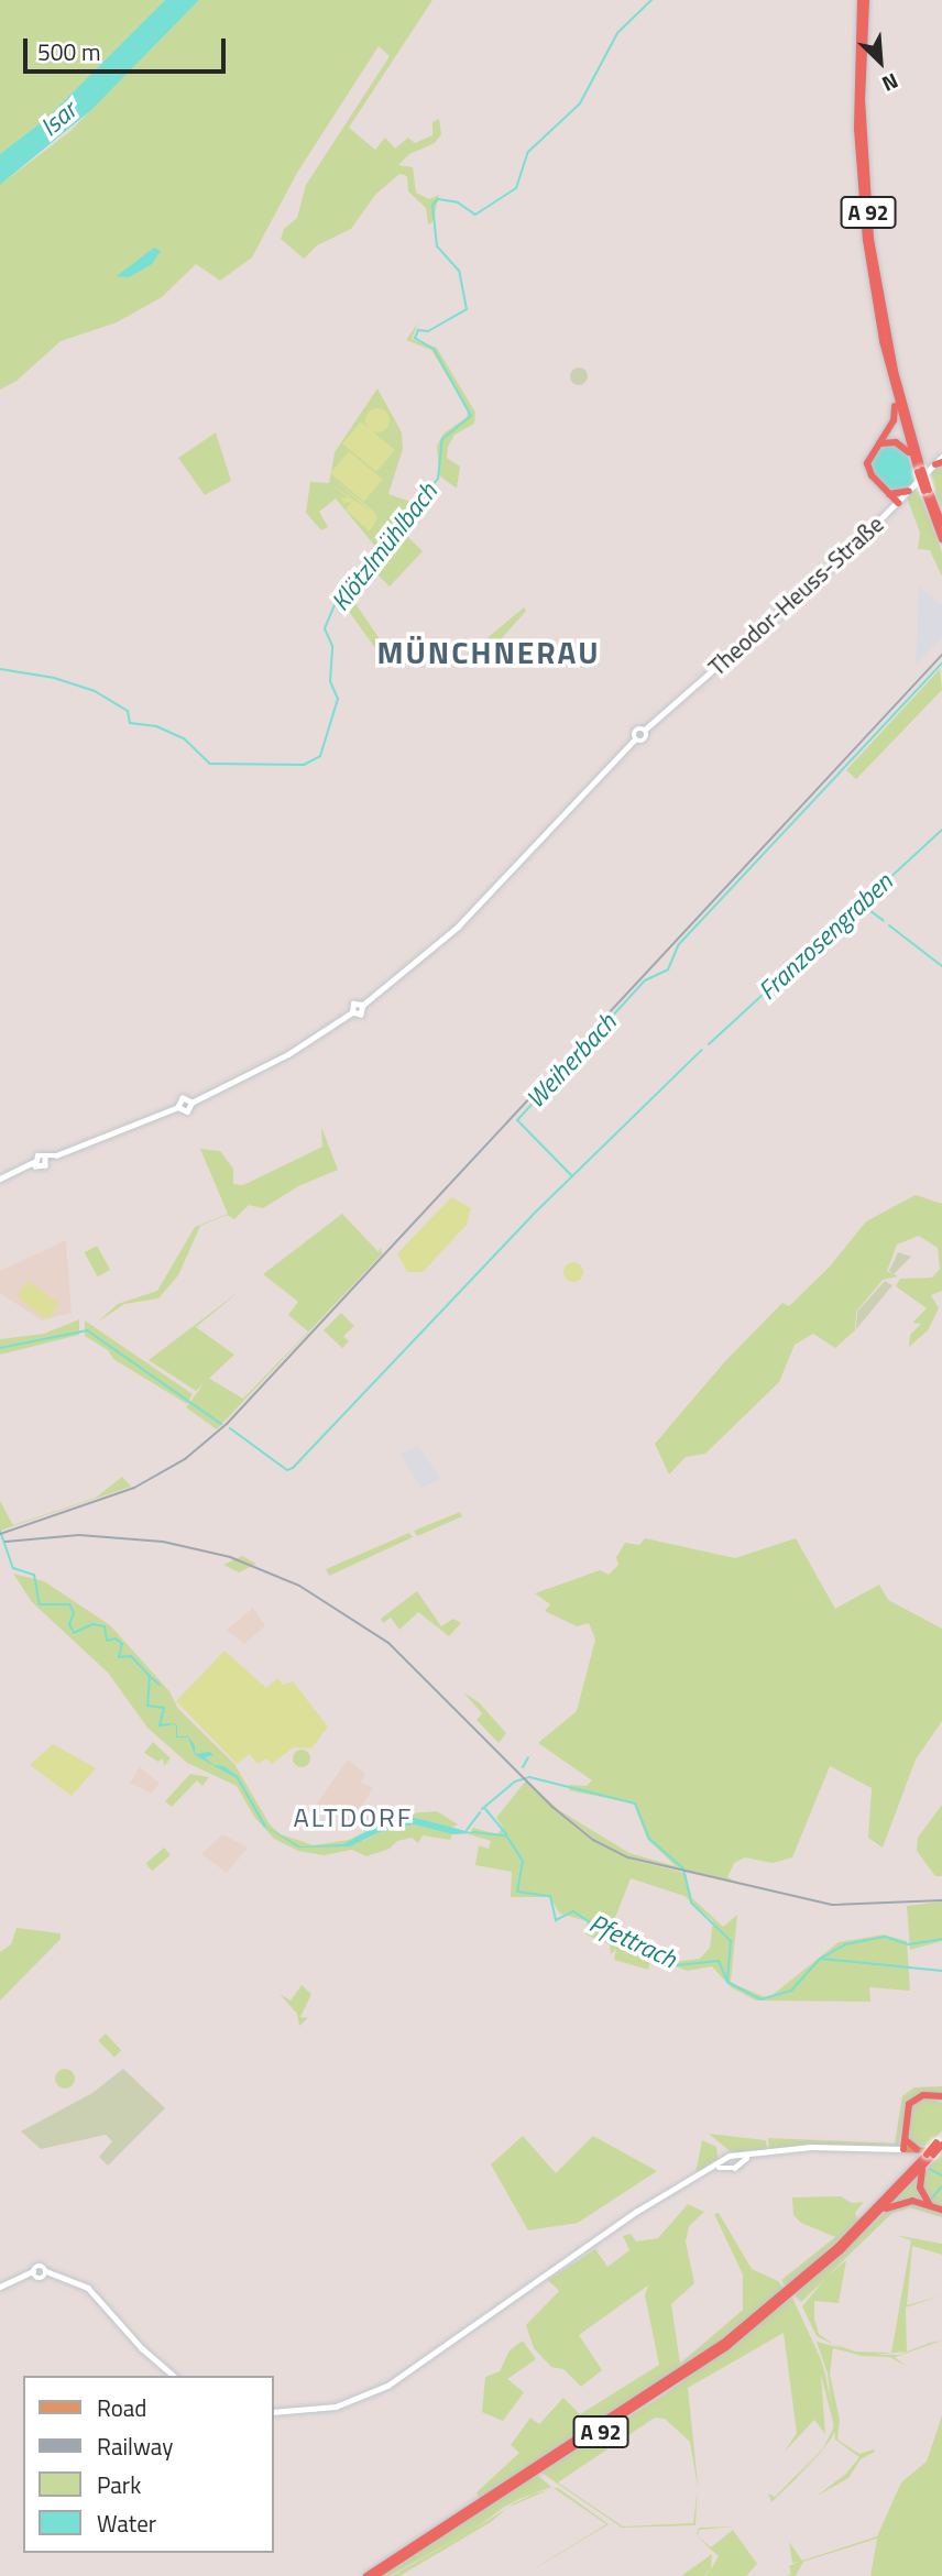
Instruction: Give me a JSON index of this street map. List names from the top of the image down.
{
  "streets": {
    "highway": ["A 92"],
    "main road": ["Theodor-Heuss-Straße"]
  },
  "districts": ["MÜNCHNERAU", "ALTDORF"],
  "water": [
    "Isar",
    "Klötzlmühlbach",
    "Franzosengraben",
    "Weiherbach",
    "Pfettrach"
  ],
  "legend": [
    "Road",
    "Railway",
    "Park",
    "Water"
  ],
  "scale_bar": "500 m",
  "north": "bottom right"
}
